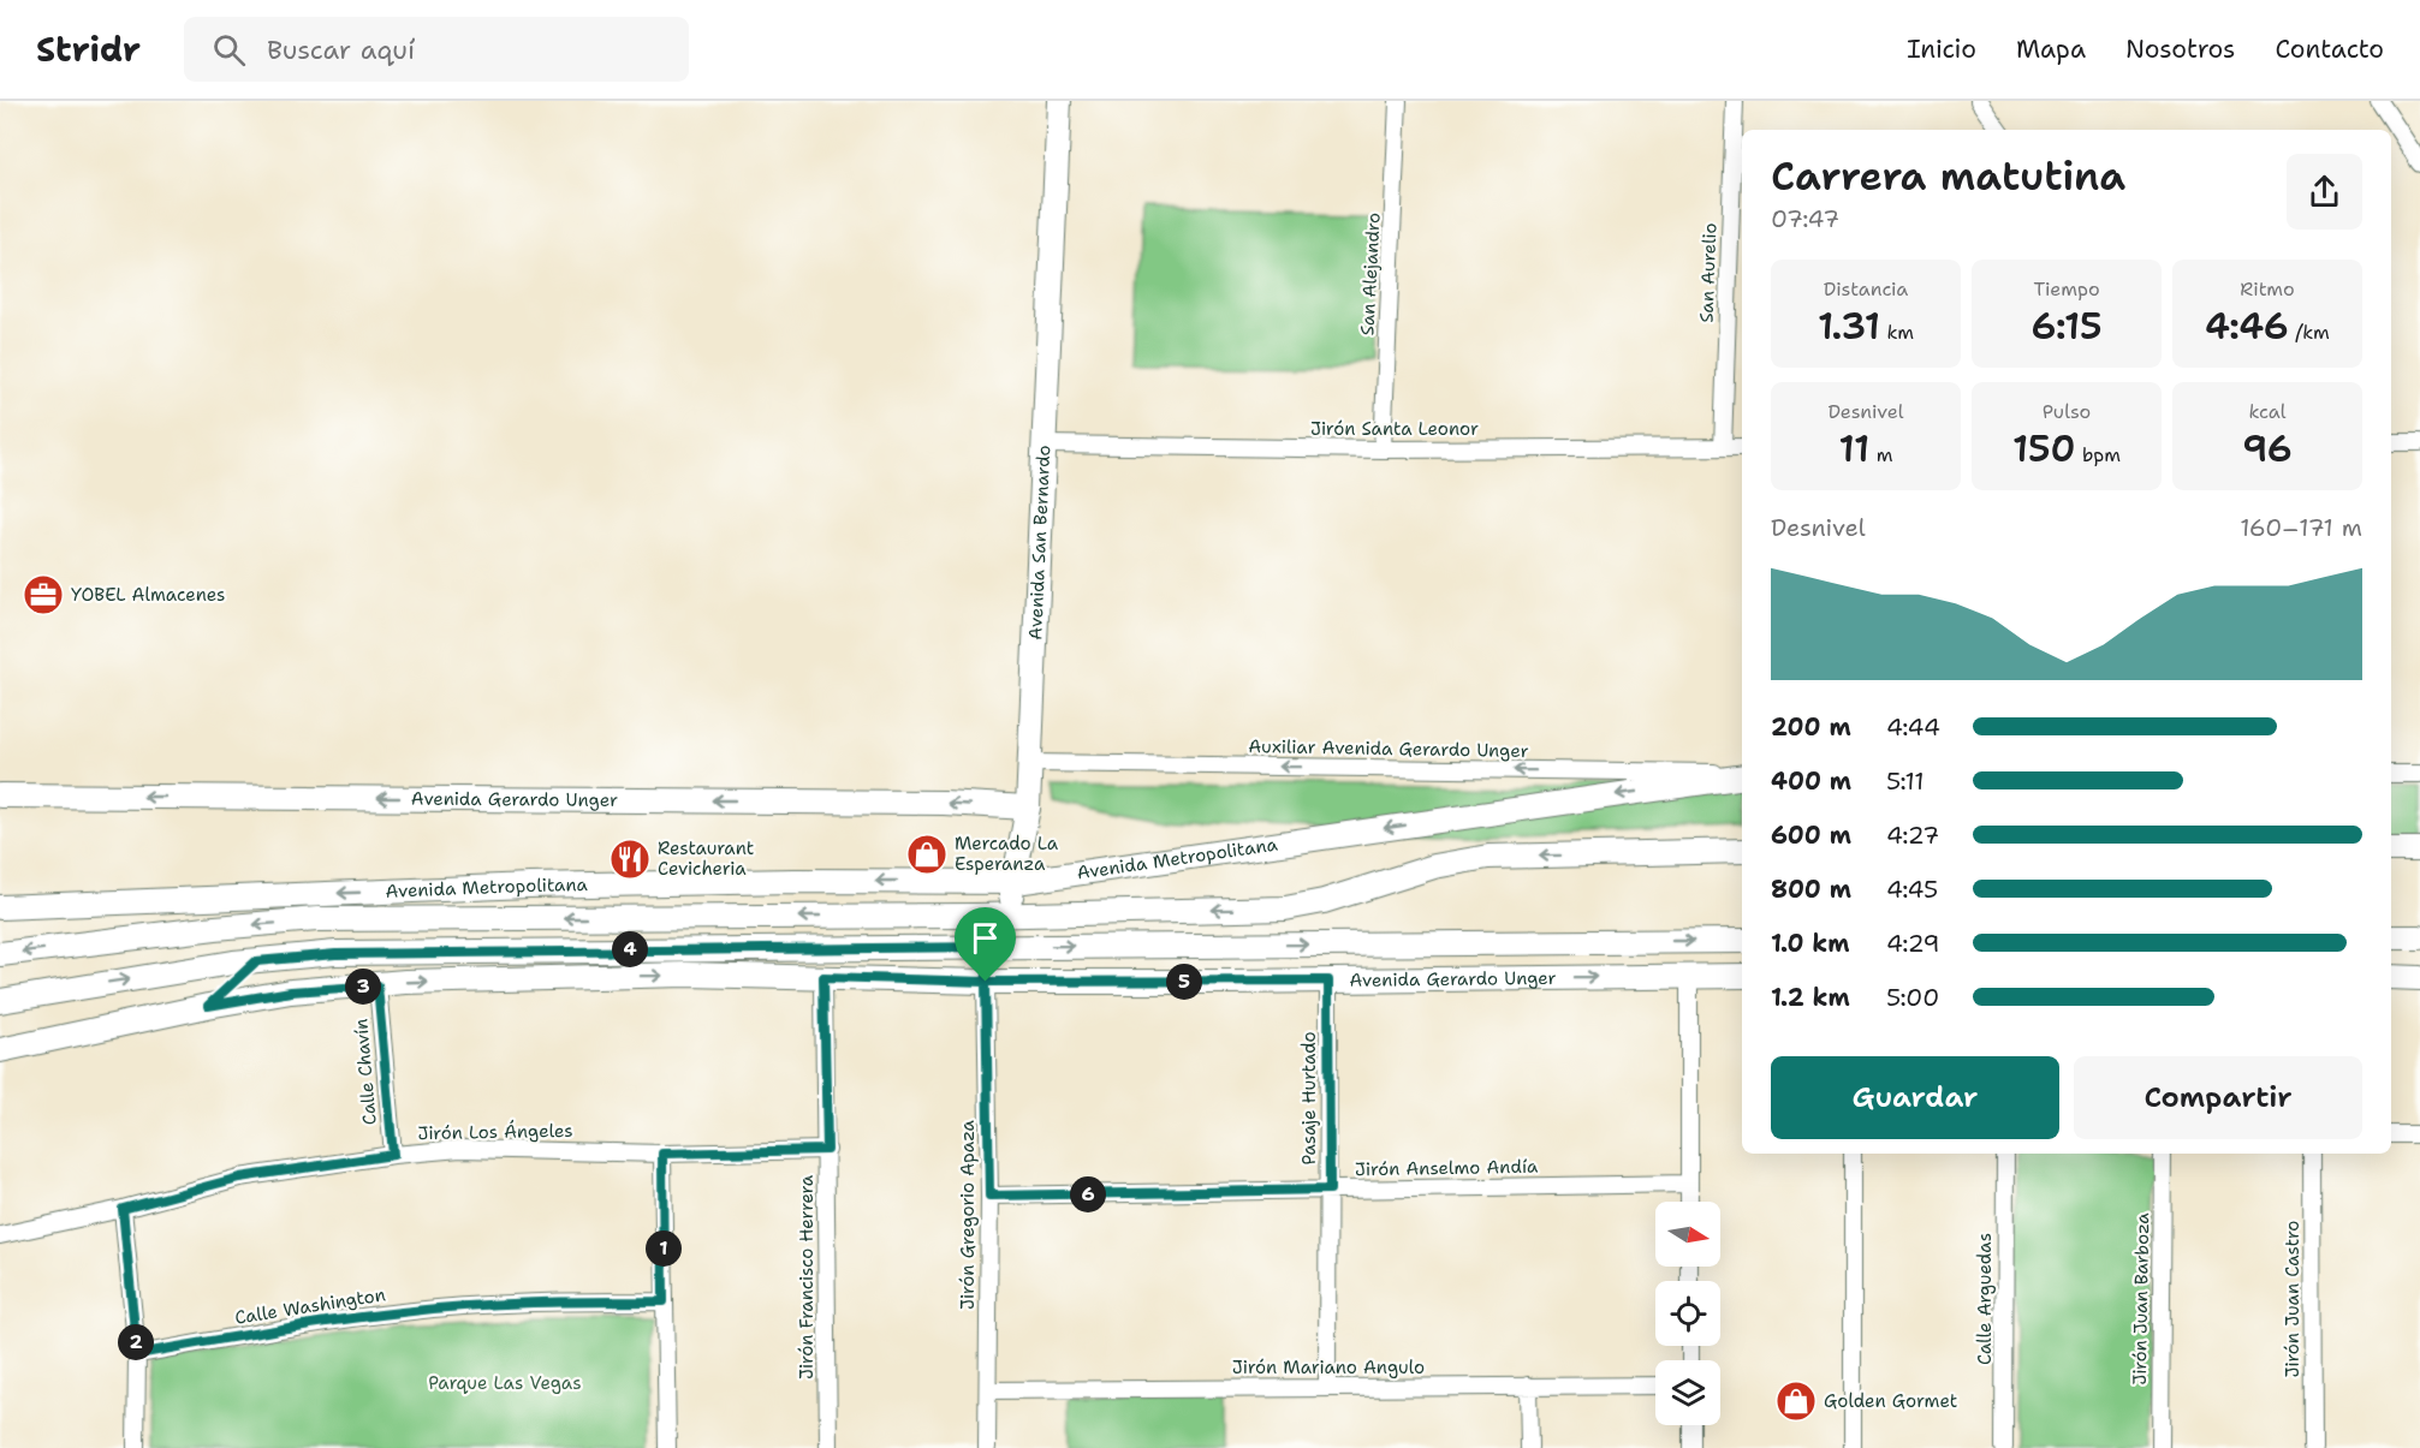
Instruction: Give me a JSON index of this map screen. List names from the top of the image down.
{
  "streets": {
    "street": [
      "San Aurelio",
      "San Alejandro",
      "Jirón Santa Leonor",
      "Avenida San Bernardo",
      "Auxiliar Avenida Gerardo Unger",
      "Avenida Gerardo Unger",
      "Avenida Metropolitana",
      "Calle Chavín",
      "Pasaje Hurtado",
      "Jirón Los Ángeles",
      "Jirón Anselmo Andía",
      "Jirón Gregorio Apaza",
      "Jirón Francisco Herrera",
      "Calle Arguedas",
      "Jirón Juan Barboza",
      "Jirón Juan Castro",
      "Calle Washington",
      "Jirón Mariano Angulo"
    ]
  },
  "crossings": [
    ["San Aurelio", "Jirón Santa Leonor"],
    ["San Alejandro", "Jirón Santa Leonor"],
    ["Jirón Santa Leonor", "Avenida San Bernardo"],
    ["Avenida San Bernardo", "Auxiliar Avenida Gerardo Unger"],
    ["Avenida San Bernardo", "Avenida Gerardo Unger"],
    ["Avenida San Bernardo", "Avenida Metropolitana"],
    ["Avenida San Bernardo", "Jirón Gregorio Apaza"],
    ["Avenida Gerardo Unger", "Pasaje Hurtado"],
    ["Avenida Gerardo Unger", "Jirón Gregorio Apaza"],
    ["Calle Chavín", "Jirón Los Ángeles"],
    ["Pasaje Hurtado", "Jirón Anselmo Andía"],
    ["Pasaje Hurtado", "Jirón Mariano Angulo"],
    ["Jirón Los Ángeles", "Jirón Francisco Herrera"],
    ["Jirón Anselmo Andía", "Jirón Gregorio Apaza"],
    ["Jirón Gregorio Apaza", "Jirón Mariano Angulo"]
  ],
  "parks": ["Parque Las Vegas"],
  "places": {
    "office": ["YOBEL Almacenes"],
    "shop": ["Mercado La Esperanza", "Golden Gormet"],
    "restaurant": ["Restaurant Cevicheria"]
  },
  "north": "right",
  "page": {
    "header": "Stridr",
    "search": "Buscar aquí",
    "nav": [
      "Inicio",
      "Mapa",
      "Nosotros",
      "Contacto"
    ],
    "heading": ["Carrera matutina", "07:47"],
    "stats": [
      ["Distancia", "1.31 km"],
      ["Tiempo", "6:15"],
      ["Ritmo", "4:46 /km"],
      ["Desnivel", "11 m"],
      ["Pulso", "150 bpm"],
      ["kcal", "96"]
    ],
    "chart": ["Desnivel", "160–171 m"],
    "list": [
      {
        "name": "200 m",
        "note": "4:44"
      },
      {
        "name": "400 m",
        "note": "5:11"
      },
      {
        "name": "600 m",
        "note": "4:27"
      },
      {
        "name": "800 m",
        "note": "4:45"
      },
      {
        "name": "1.0 km",
        "note": "4:29"
      },
      {
        "name": "1.2 km",
        "note": "5:00"
      }
    ],
    "pins": [
      "4",
      "5",
      "3",
      "6",
      "1",
      "2"
    ],
    "buttons": ["Guardar", "Compartir"]
  }
}
